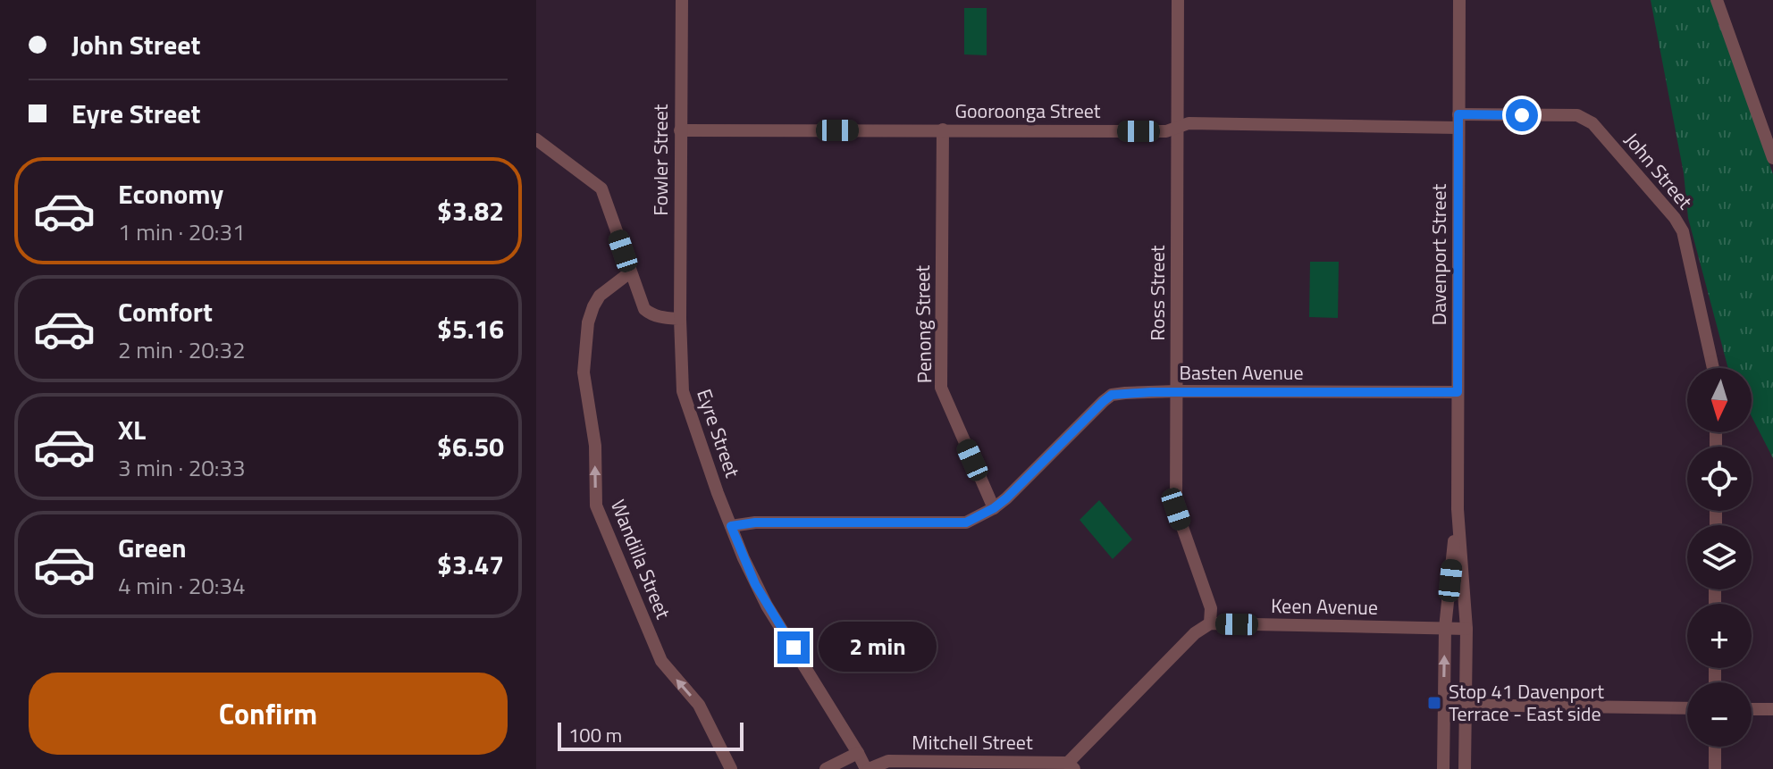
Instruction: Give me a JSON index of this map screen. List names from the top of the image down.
{
  "streets": {
    "street": [
      "Gooroonga Street",
      "Fowler Street",
      "John Street",
      "Davenport Street",
      "Ross Street",
      "Penong Street",
      "Basten Avenue",
      "Eyre Street",
      "Wandilla Street",
      "Keen Avenue",
      "Mitchell Street"
    ]
  },
  "crossings": [
    ["Gooroonga Street", "Fowler Street"],
    ["Gooroonga Street", "John Street"],
    ["Gooroonga Street", "Davenport Street"],
    ["Gooroonga Street", "Ross Street"],
    ["Gooroonga Street", "Penong Street"],
    ["Fowler Street", "Eyre Street"],
    ["John Street", "Davenport Street"],
    ["Davenport Street", "Basten Avenue"],
    ["Ross Street", "Basten Avenue"],
    ["Ross Street", "Keen Avenue"],
    ["Penong Street", "Basten Avenue"],
    ["Basten Avenue", "Eyre Street"],
    ["Eyre Street", "Mitchell Street"]
  ],
  "one_way": ["Wandilla Street"],
  "places": {
    "transit": ["Stop 41 Davenport Terrace - East side"]
  },
  "scale_bar": "100 m",
  "north": "bottom",
  "page": {
    "banner": ["John Street", "Eyre Street"],
    "list": [
      {
        "name": "Economy",
        "note": "1 min · 20:31",
        "value": "$3.82"
      },
      {
        "name": "Comfort",
        "note": "2 min · 20:32",
        "value": "$5.16"
      },
      {
        "name": "XL",
        "note": "3 min · 20:33",
        "value": "$6.50"
      },
      {
        "name": "Green",
        "note": "4 min · 20:34",
        "value": "$3.47"
      }
    ],
    "map_buttons": ["+", "−"],
    "bubble": "2 min",
    "buttons": "Confirm",
    "scale": "100 m"
  }
}
